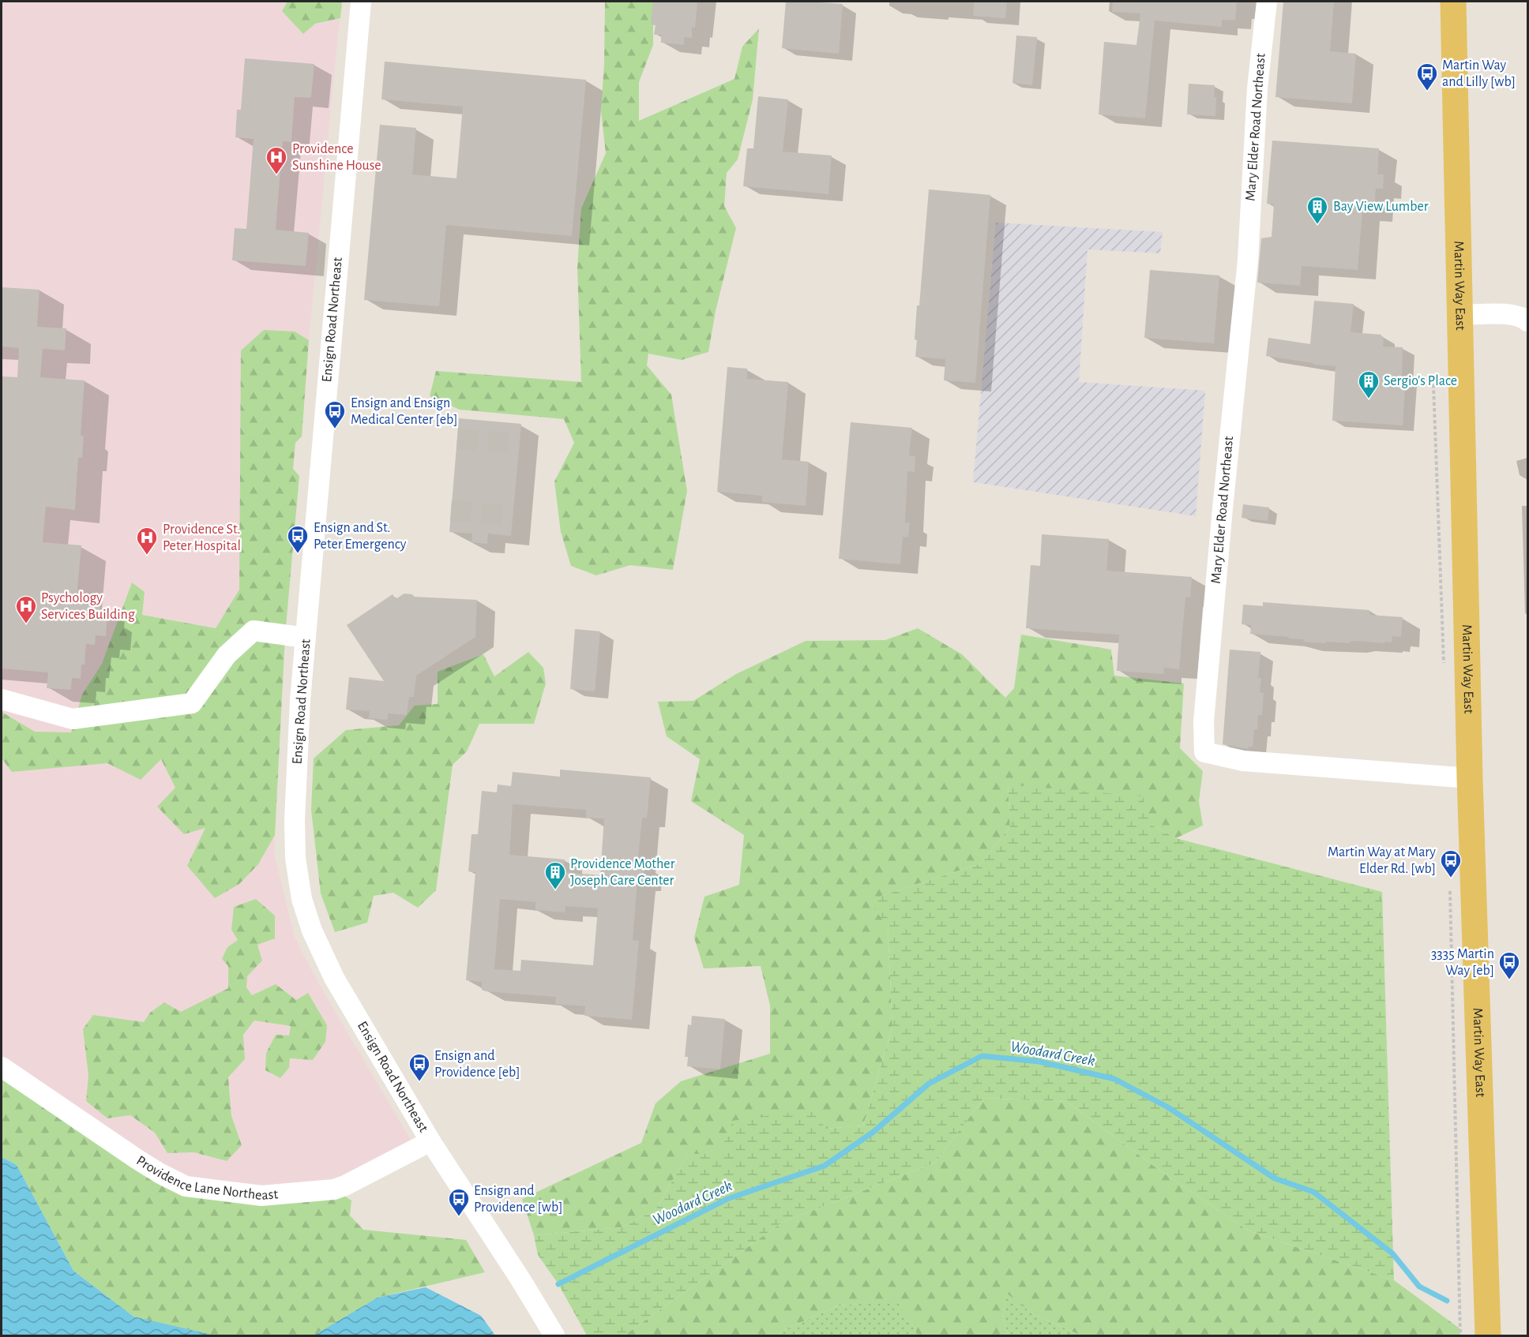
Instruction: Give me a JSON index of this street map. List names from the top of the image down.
{
  "streets": {
    "main road": ["Martin Way East"],
    "street": ["Mary Elder Road Northeast", "Ensign Road Northeast", "Providence Lane Northeast"]
  },
  "crossings": [
    ["Mary Elder Road Northeast", "Martin Way East"],
    ["Ensign Road Northeast", "Providence Lane Northeast"]
  ],
  "water": ["Woodard Creek"],
  "places": {
    "bus stop": [
      "Martin Way and Lilly [wb]",
      "Ensign and Ensign Medical Center [eb]",
      "Ensign and St. Peter Emergency",
      "Martin Way at Mary Elder Rd. [wb]",
      "3335 Martin Way [eb]",
      "Ensign and Providence [eb]",
      "Ensign and Providence [wb]"
    ],
    "hospital": ["Providence Sunshine House", "Providence St. Peter Hospital", "Psychology Services Building"],
    "building": ["Bay View Lumber", "Sergio's Place", "Providence Mother Joseph Care Center"]
  }
}
